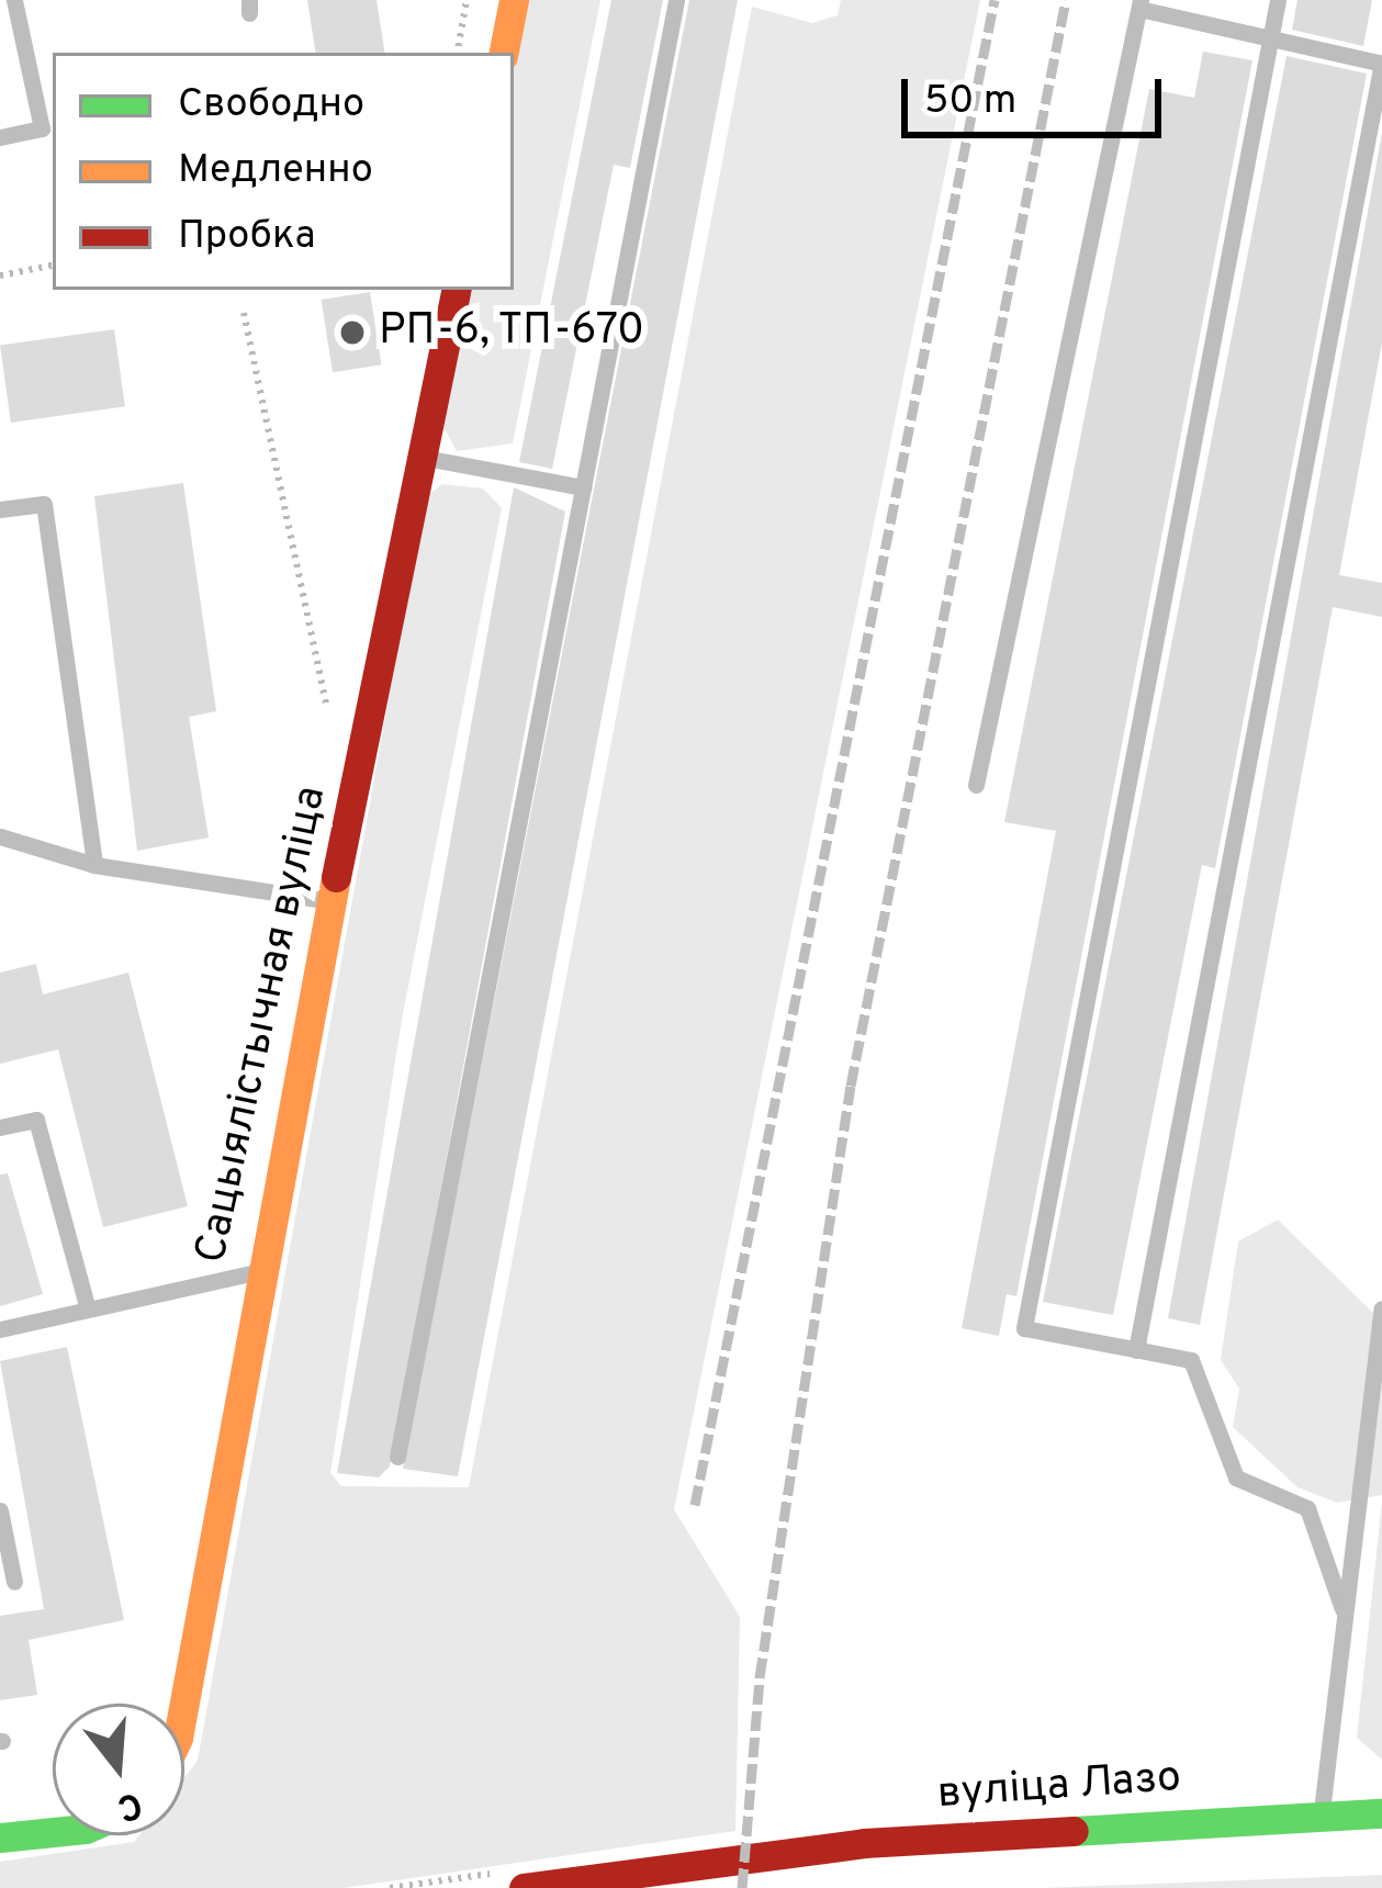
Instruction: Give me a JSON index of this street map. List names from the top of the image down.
{
  "streets": {
    "street": ["Сацыялістычная вуліца", "вуліца Лазо"]
  },
  "places": ["РП-6, ТП-670"],
  "legend": ["Свободно", "Медленно", "Пробка"],
  "scale_bar": "50 m",
  "north": "bottom"
}
